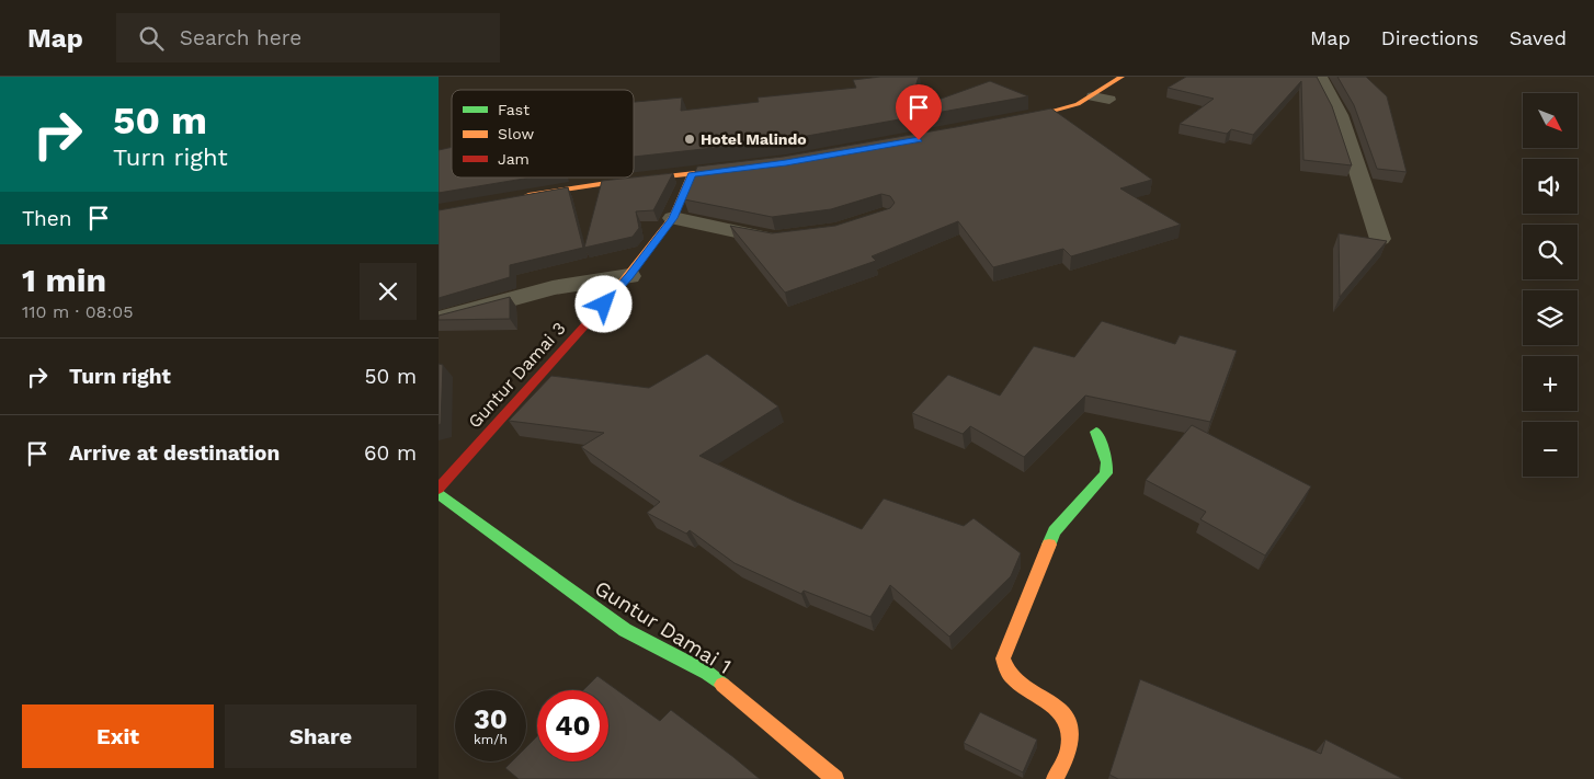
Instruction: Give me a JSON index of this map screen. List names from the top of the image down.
{
  "streets": {
    "street": ["Guntur Damai 3", "Guntur Damai 1"]
  },
  "places": ["Hotel Malindo"],
  "legend": ["Fast", "Slow", "Jam"],
  "north": "bottom right",
  "page": {
    "header": "Map",
    "search": "Search here",
    "nav": ["Map", "Directions", "Saved"],
    "turn": ["50 m", "Turn right"],
    "map_buttons": ["+", "−"],
    "then": "Then",
    "heading": ["1 min", "110 m · 08:05"],
    "list": [
      {
        "name": "Turn right",
        "value": "50 m"
      },
      {
        "name": "Arrive at destination",
        "value": "60 m"
      }
    ],
    "speed": "30 km/h",
    "limit": "40",
    "buttons": ["Exit", "Share"]
  }
}
